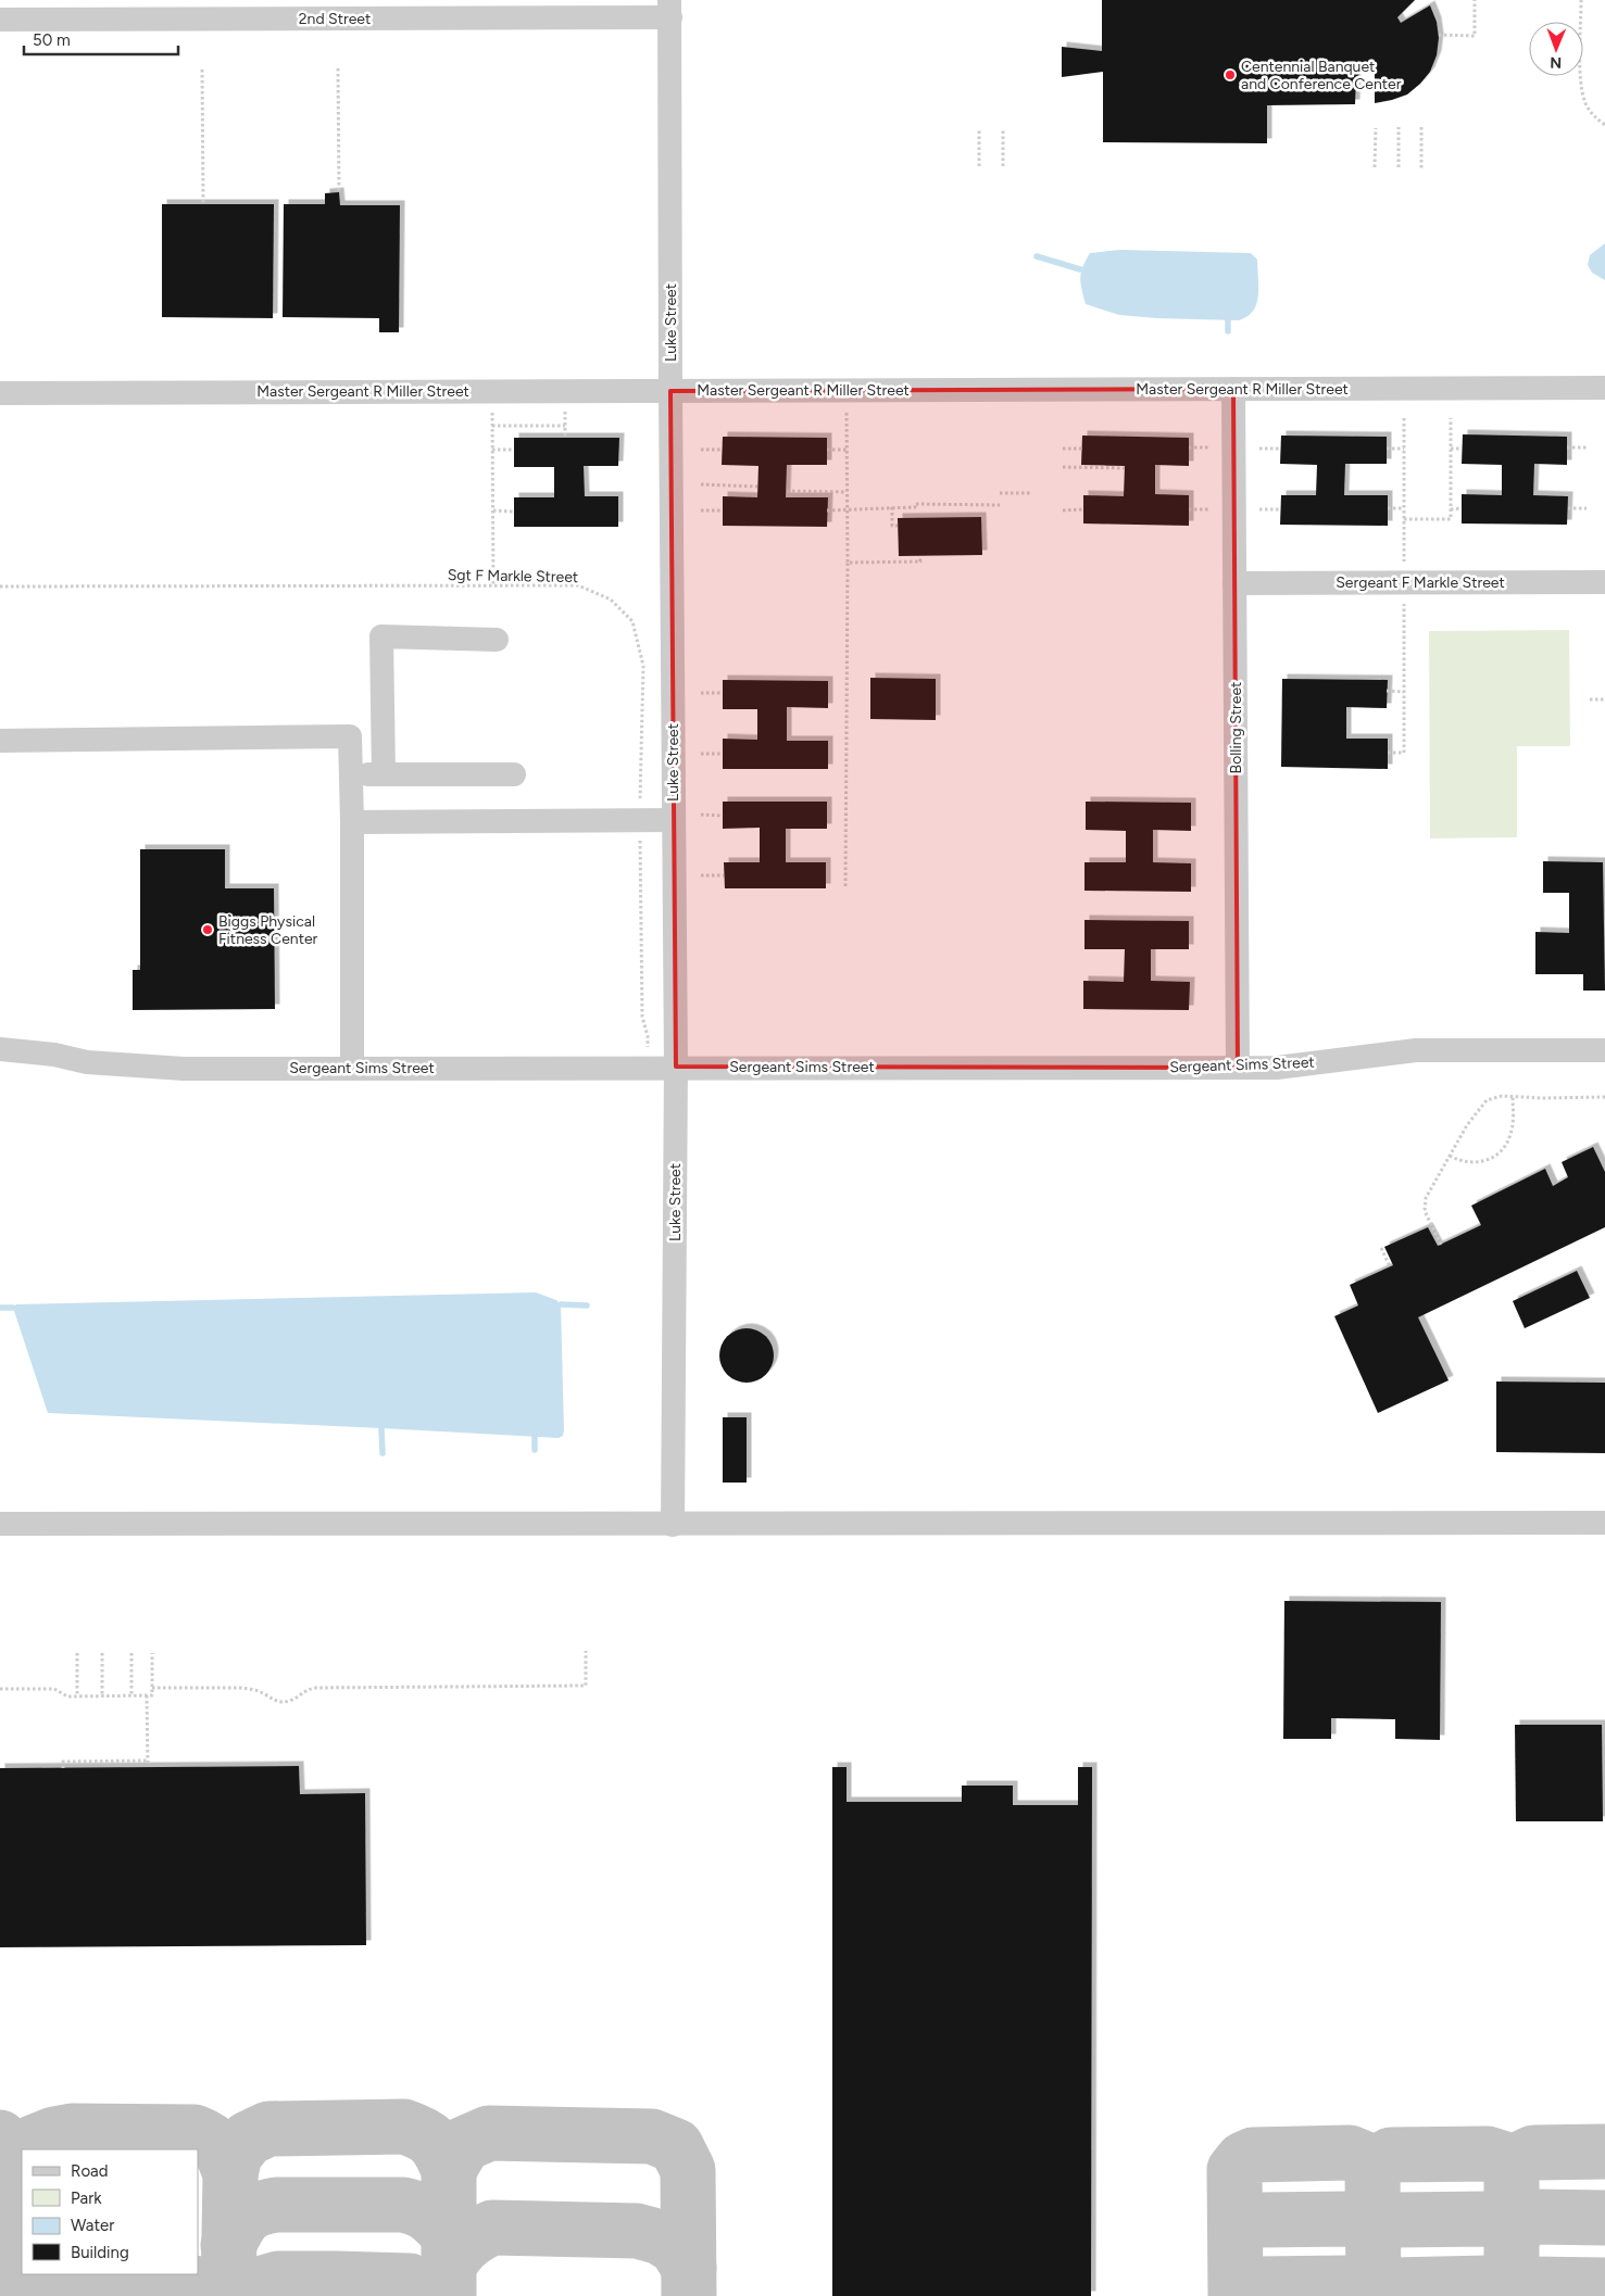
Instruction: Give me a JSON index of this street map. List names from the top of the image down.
{
  "streets": {
    "street": [
      "2nd Street",
      "Luke Street",
      "Master Sergeant R Miller Street",
      "Sergeant F Markle Street",
      "Bolling Street",
      "Sergeant Sims Street"
    ],
    "path": ["Sgt F Markle Street"]
  },
  "crossings": [
    ["2nd Street", "Luke Street"],
    ["Luke Street", "Master Sergeant R Miller Street"],
    ["Luke Street", "Sergeant Sims Street"],
    ["Master Sergeant R Miller Street", "Bolling Street"],
    ["Sgt F Markle Street", "Sergeant Sims Street"],
    ["Sergeant F Markle Street", "Bolling Street"],
    ["Bolling Street", "Sergeant Sims Street"]
  ],
  "places": ["Centennial Banquet and Conference Center", "Biggs Physical Fitness Center"],
  "legend": [
    "Road",
    "Park",
    "Water",
    "Building"
  ],
  "scale_bar": "50 m",
  "north": "bottom"
}
